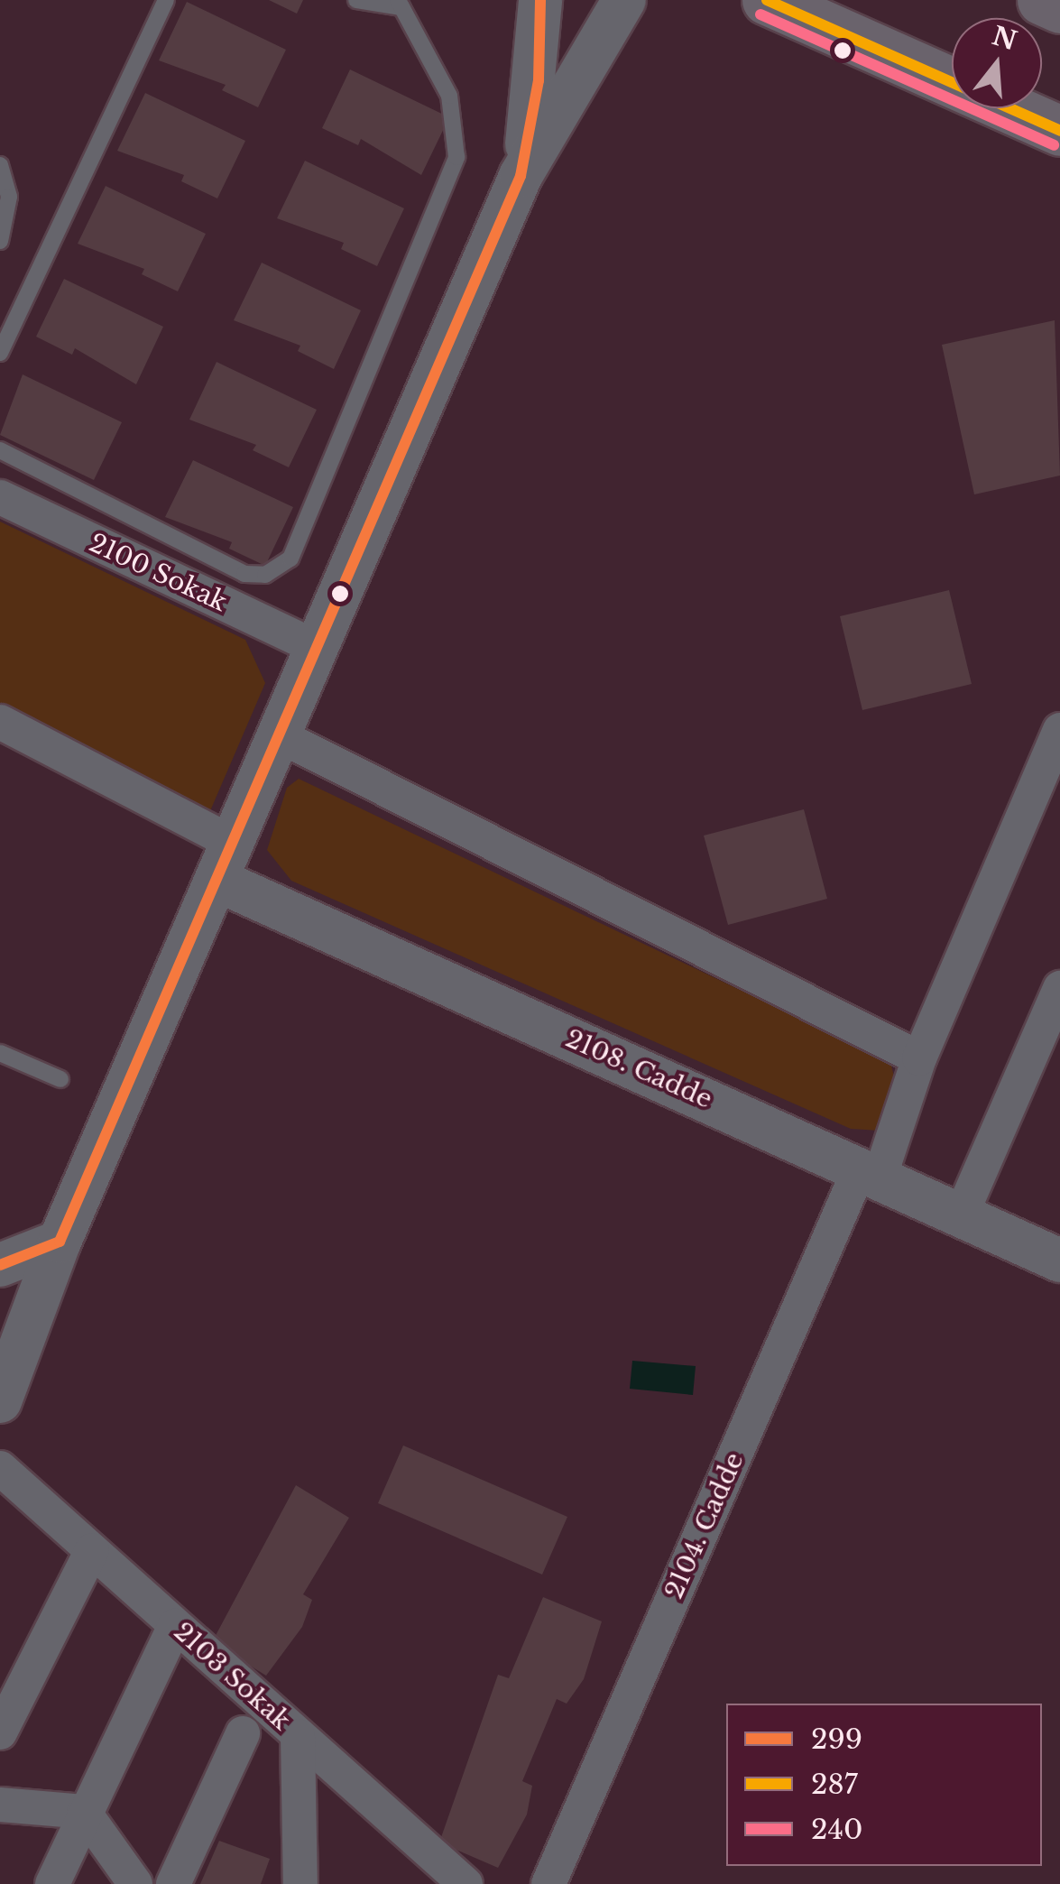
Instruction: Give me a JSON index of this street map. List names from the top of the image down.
{
  "streets": {
    "street": [
      "2100 Sokak",
      "2108. Cadde",
      "2104. Cadde",
      "2103 Sokak"
    ]
  },
  "crossings": [
    ["2108. Cadde", "2104. Cadde"]
  ],
  "lines": ["transit line 299", "transit line 287", "transit line 240"],
  "legend": ["299", "287", "240"],
  "north": "top"
}
